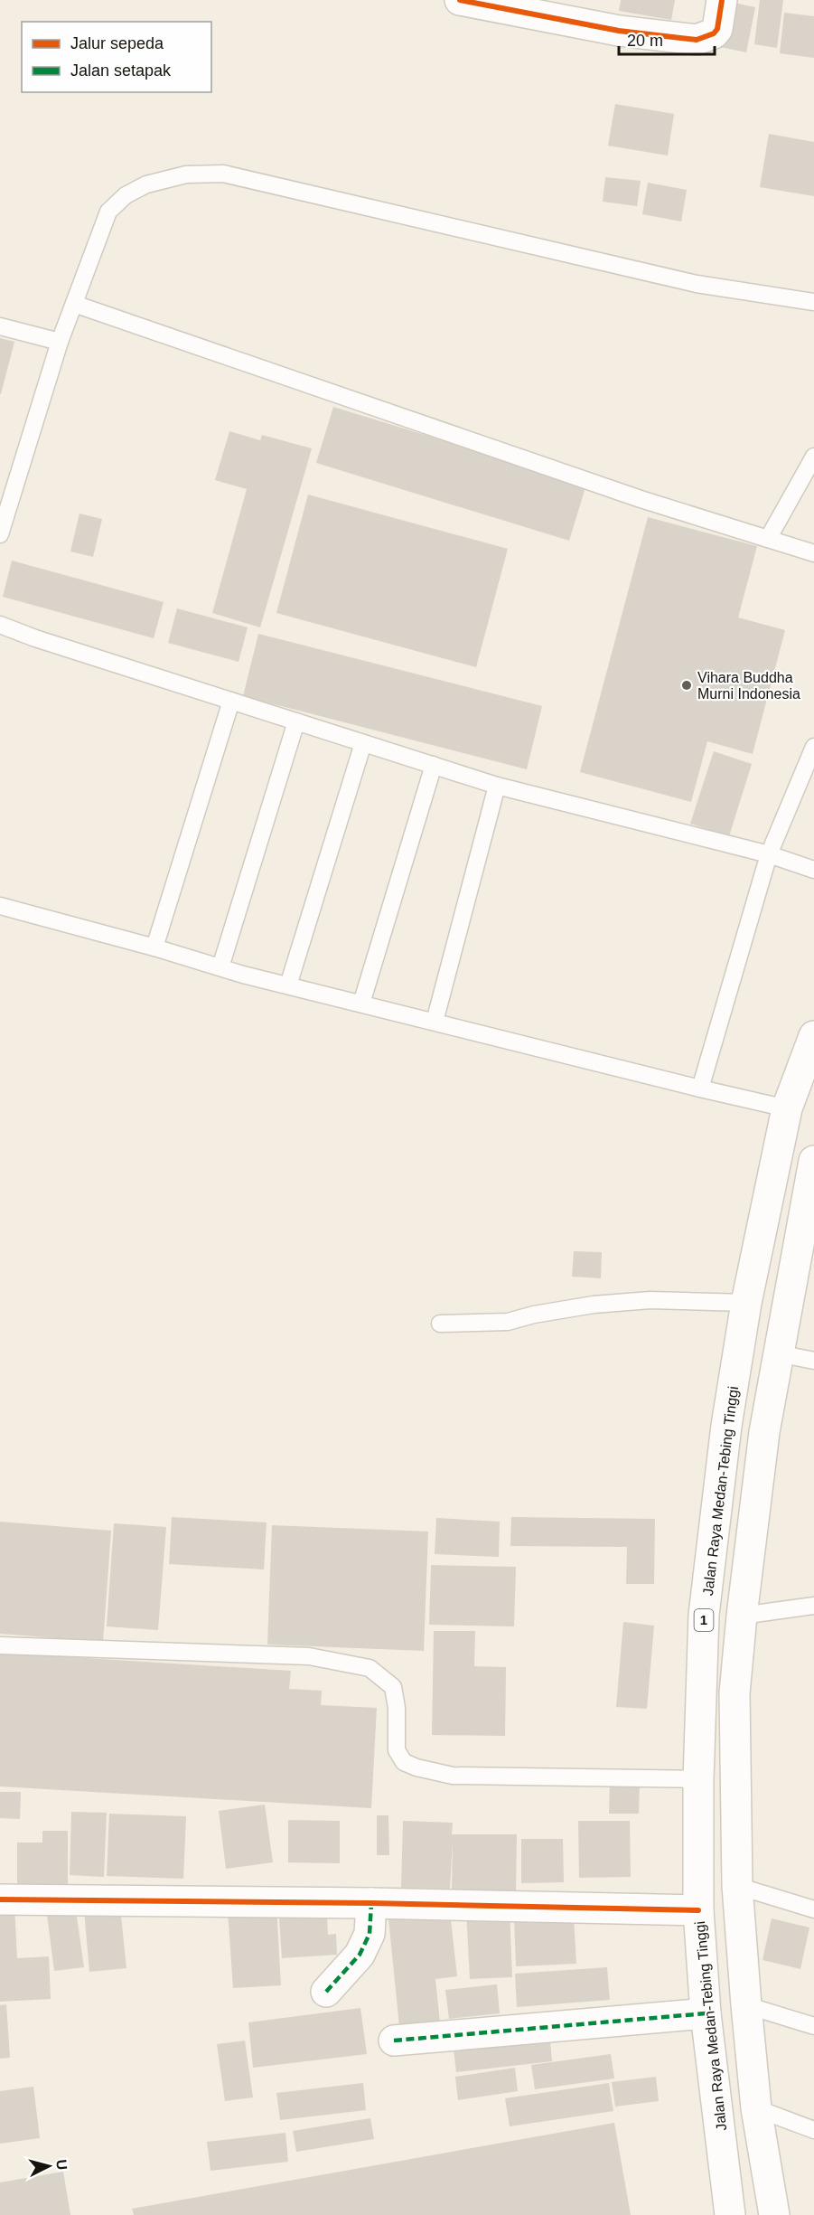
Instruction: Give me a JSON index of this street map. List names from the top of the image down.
{
  "streets": {
    "main road": ["Jalan Raya Medan-Tebing Tinggi", "1"]
  },
  "places": ["Vihara Buddha Murni Indonesia"],
  "legend": ["Jalur sepeda", "Jalan setapak"],
  "scale_bar": "20 m",
  "north": "right"
}
